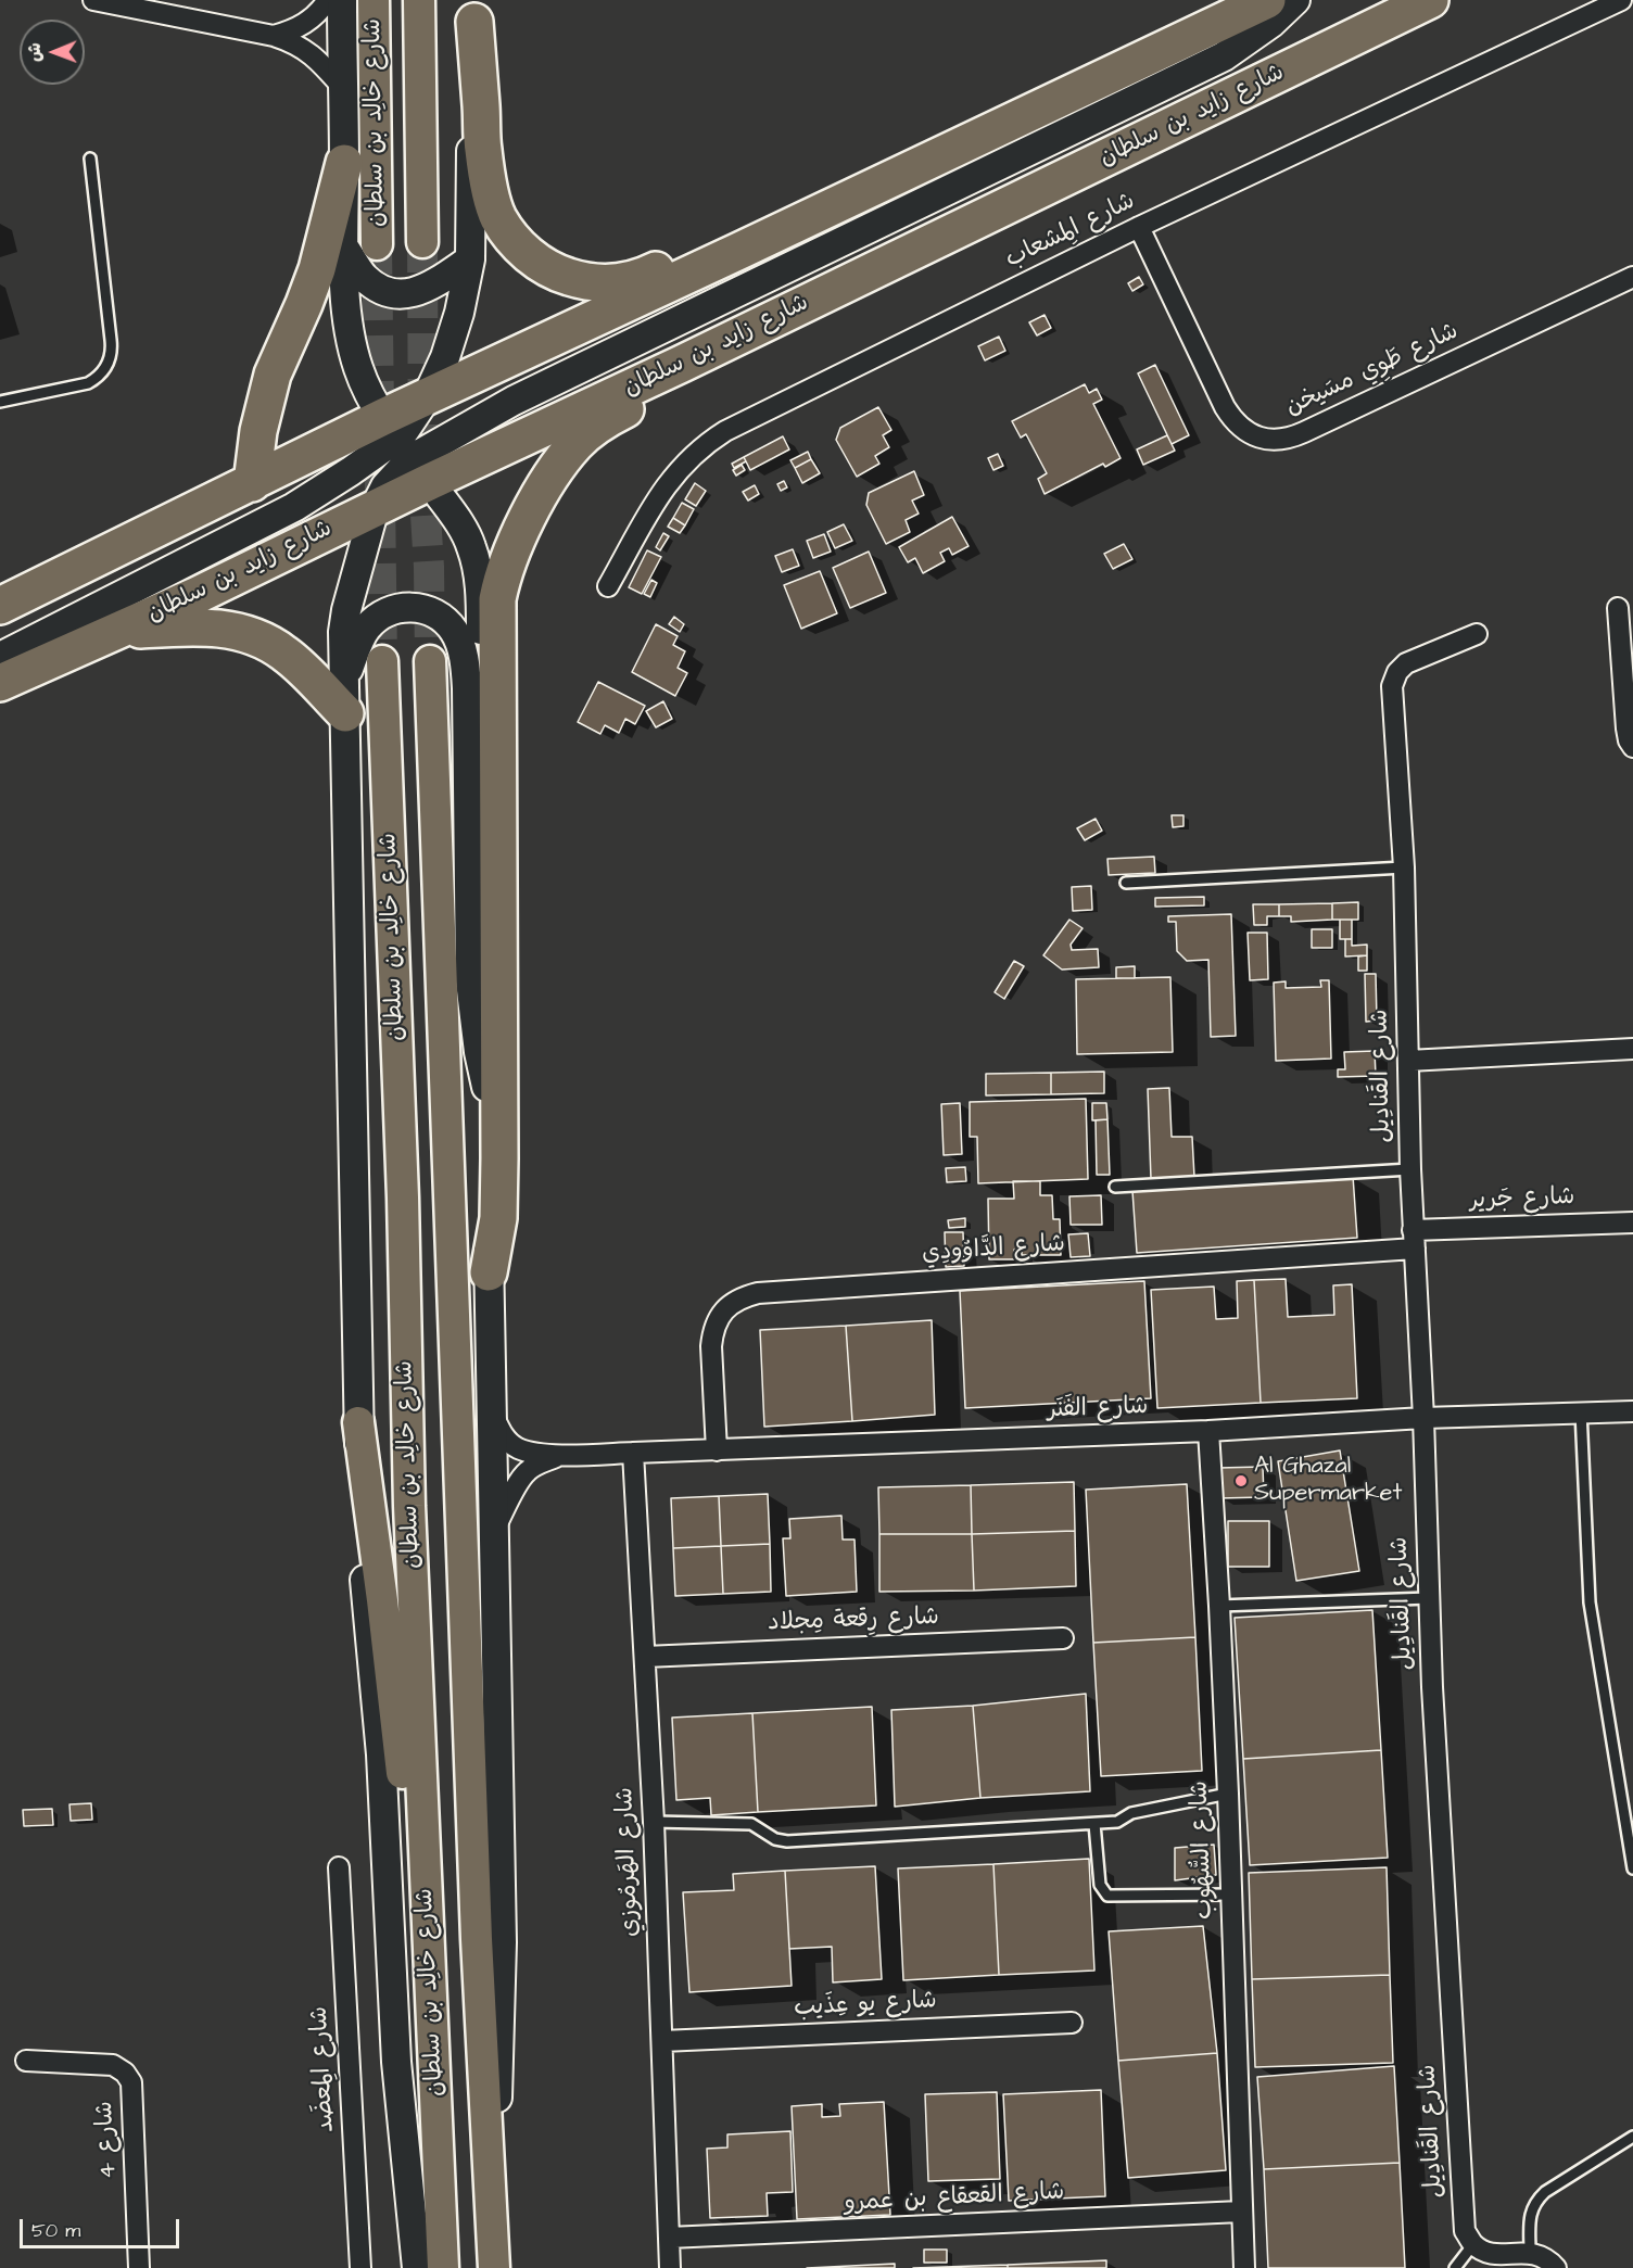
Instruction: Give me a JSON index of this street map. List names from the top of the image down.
{
  "streets": {
    "highway": ["شارع زايد بن سلطان"],
    "main road": ["شارع خالِد بن سلطان"],
    "street": [
      "شارع المِشعاب",
      "شارع طَوِي مسَيخن",
      "شارع القَنادِيل",
      "شارع جَرير",
      "شارع الدَّاوُودِي",
      "شارع الفَنَر",
      "شارع رِقعة مِجلاد",
      "شارع السُّهُوب",
      "شارع الهَرمُوزي",
      "شارع يو عِذَيب",
      "شارع المِعضَد",
      "شارع 4",
      "شارع القعقاع بن عمرو"
    ]
  },
  "crossings": [
    ["شارع المِشعاب", "شارع طَوِي مسَيخن"],
    ["شارع القَنادِيل", "شارع جَرير"],
    ["شارع القَنادِيل", "شارع الدَّاوُودِي"],
    ["شارع القَنادِيل", "شارع الفَنَر"],
    ["شارع جَرير", "شارع الدَّاوُودِي"],
    ["شارع الدَّاوُودِي", "شارع الفَنَر"],
    ["شارع الفَنَر", "شارع السُّهُوب"],
    ["شارع الفَنَر", "شارع الهَرمُوزي"],
    ["شارع رِقعة مِجلاد", "شارع الهَرمُوزي"],
    ["شارع السُّهُوب", "شارع القعقاع بن عمرو"],
    ["شارع الهَرمُوزي", "شارع يو عِذَيب"],
    ["شارع الهَرمُوزي", "شارع القعقاع بن عمرو"]
  ],
  "places": ["Al Ghazal Supermarket"],
  "scale_bar": "50 m",
  "north": "left"
}
